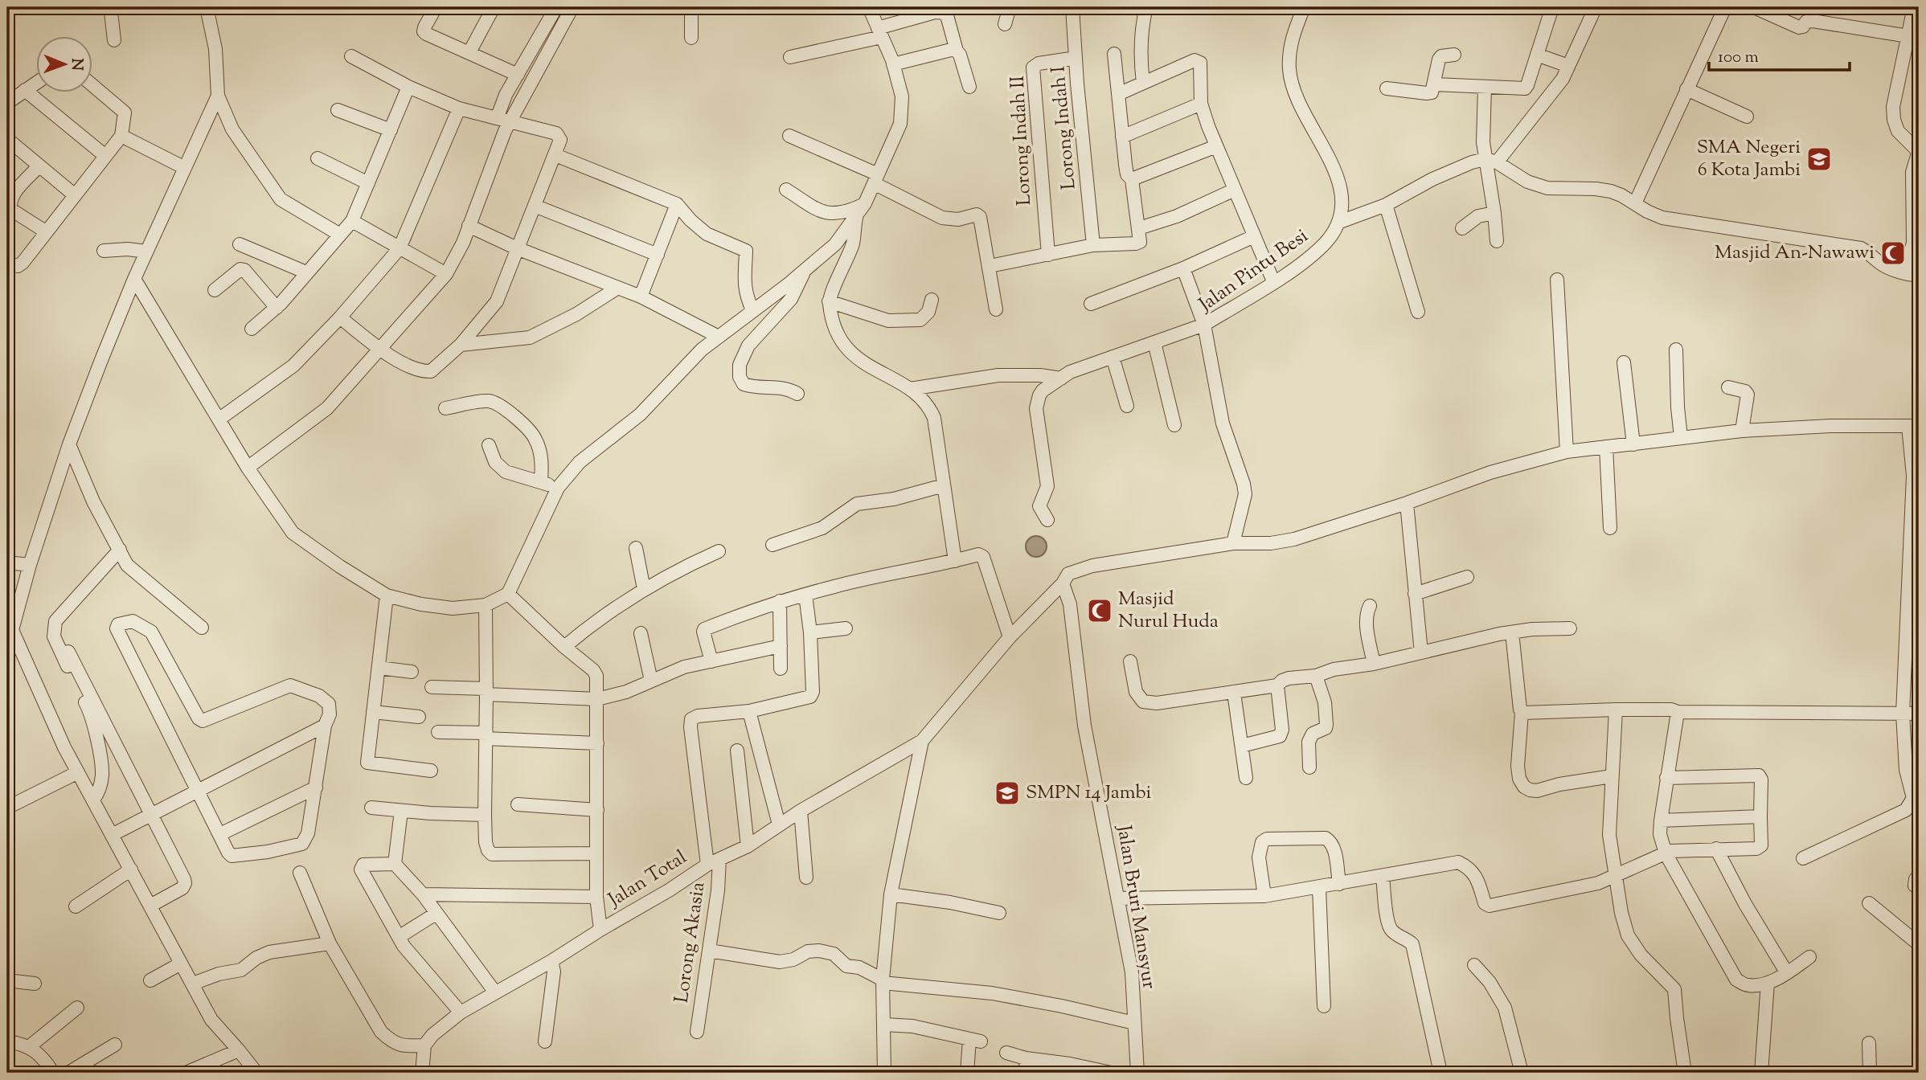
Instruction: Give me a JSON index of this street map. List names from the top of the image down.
{
  "streets": {
    "street": [
      "Lorong Indah I",
      "Lorong Indah II",
      "Jalan Pintu Besi",
      "Jalan Total",
      "Jalan Bruri Mansyur",
      "Lorong Akasia"
    ]
  },
  "crossings": [
    ["Lorong Indah I", "Lorong Indah II"],
    ["Jalan Total", "Lorong Akasia"]
  ],
  "places": {
    "school or university": ["SMA Negeri 6 Kota Jambi", "SMPN 14 Jambi"],
    "mosque": ["Masjid An-Nawawi", "Masjid Nurul Huda"]
  },
  "scale_bar": "100 m",
  "north": "right"
}
